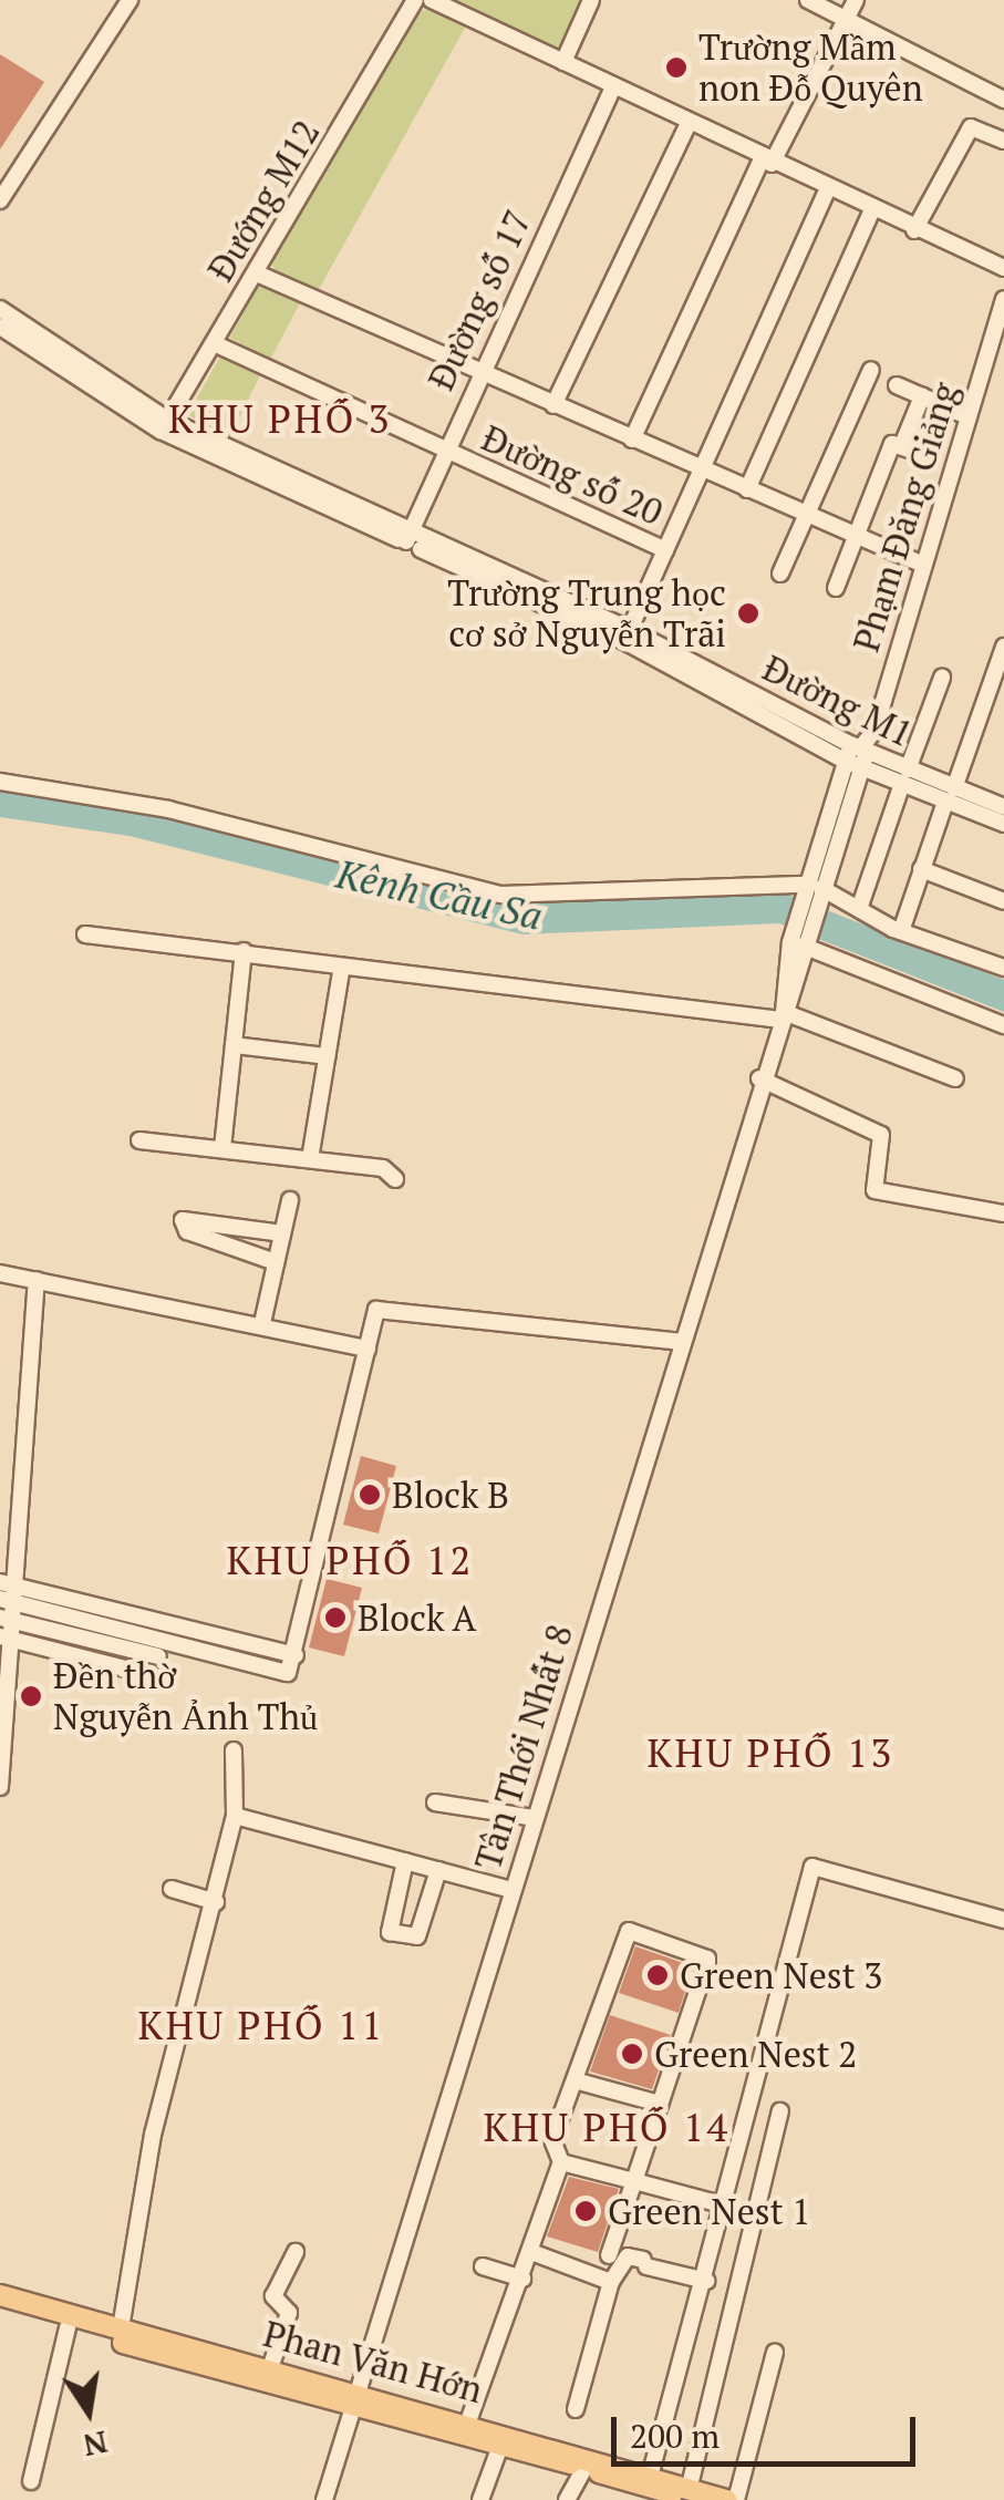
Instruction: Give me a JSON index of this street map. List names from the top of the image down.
{
  "streets": {
    "main road": ["Phan Văn Hớn"],
    "street": [
      "Đướng M12",
      "Đường số 17",
      "Đường số 20",
      "Phạm Đăng Giảng",
      "Đường M1",
      "Tân Thới Nhất 8"
    ]
  },
  "crossings": [
    ["Đướng M12", "Đường số 20"],
    ["Đướng M12", "Đường M1"],
    ["Đường số 17", "Đường số 20"],
    ["Đường số 17", "Đường M1"],
    ["Phạm Đăng Giảng", "Đường M1"],
    ["Phạm Đăng Giảng", "Tân Thới Nhất 8"],
    ["Tân Thới Nhất 8", "Phan Văn Hớn"]
  ],
  "districts": [
    "KHU PHỐ 3",
    "KHU PHỐ 12",
    "KHU PHỐ 13",
    "KHU PHỐ 11",
    "KHU PHỐ 14"
  ],
  "water": ["Kênh Cầu Sa"],
  "places": [
    "Trường Mầm non Đỗ Quyên",
    "Trường Trung học cơ sở Nguyễn Trãi",
    "Block B",
    "Block A",
    "Đền thờ Nguyễn Ảnh Thủ",
    "Green Nest 3",
    "Green Nest 2",
    "Green Nest 1"
  ],
  "scale_bar": "200 m",
  "north": "bottom"
}
